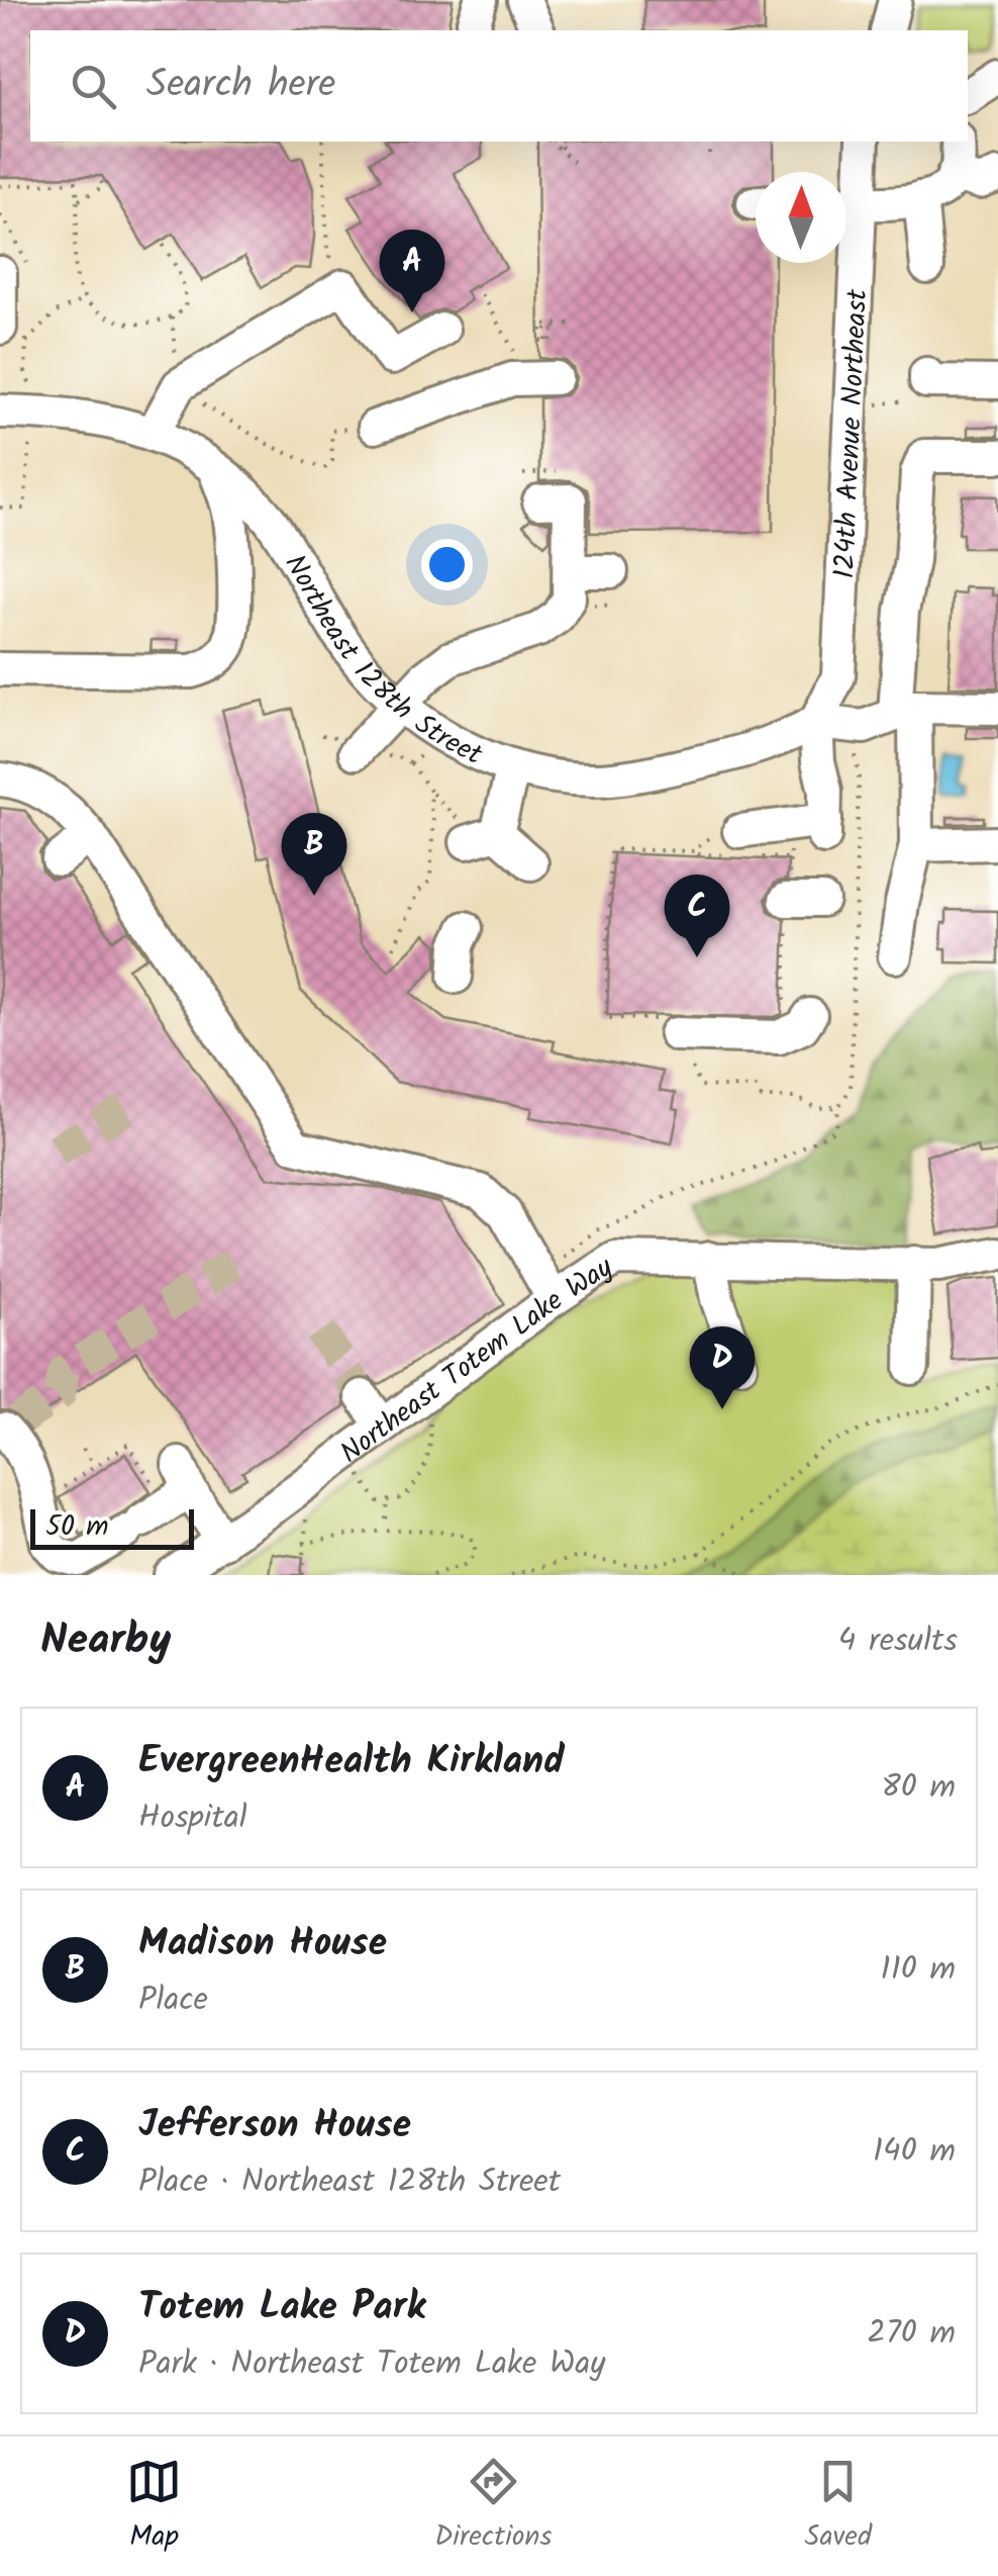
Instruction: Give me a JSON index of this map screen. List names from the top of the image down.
{
  "streets": {
    "street": ["124th Avenue Northeast", "Northeast 128th Street", "Northeast Totem Lake Way"]
  },
  "crossings": [
    ["124th Avenue Northeast", "Northeast 128th Street"]
  ],
  "scale_bar": "50 m",
  "north": "top",
  "page": {
    "search": "Search here",
    "pins": [
      "A",
      "B",
      "C",
      "D"
    ],
    "scale": "50 m",
    "heading": ["Nearby", "4 results"],
    "list": [
      {
        "mark": "A",
        "name": "EvergreenHealth Kirkland",
        "note": "Hospital",
        "value": "80 m"
      },
      {
        "mark": "B",
        "name": "Madison House",
        "note": "Place",
        "value": "110 m"
      },
      {
        "mark": "C",
        "name": "Jefferson House",
        "note": "Place · Northeast 128th Street",
        "value": "140 m"
      },
      {
        "mark": "D",
        "name": "Totem Lake Park",
        "note": "Park · Northeast Totem Lake Way",
        "value": "270 m"
      }
    ],
    "nav": ["Map", "Directions", "Saved"]
  }
}
